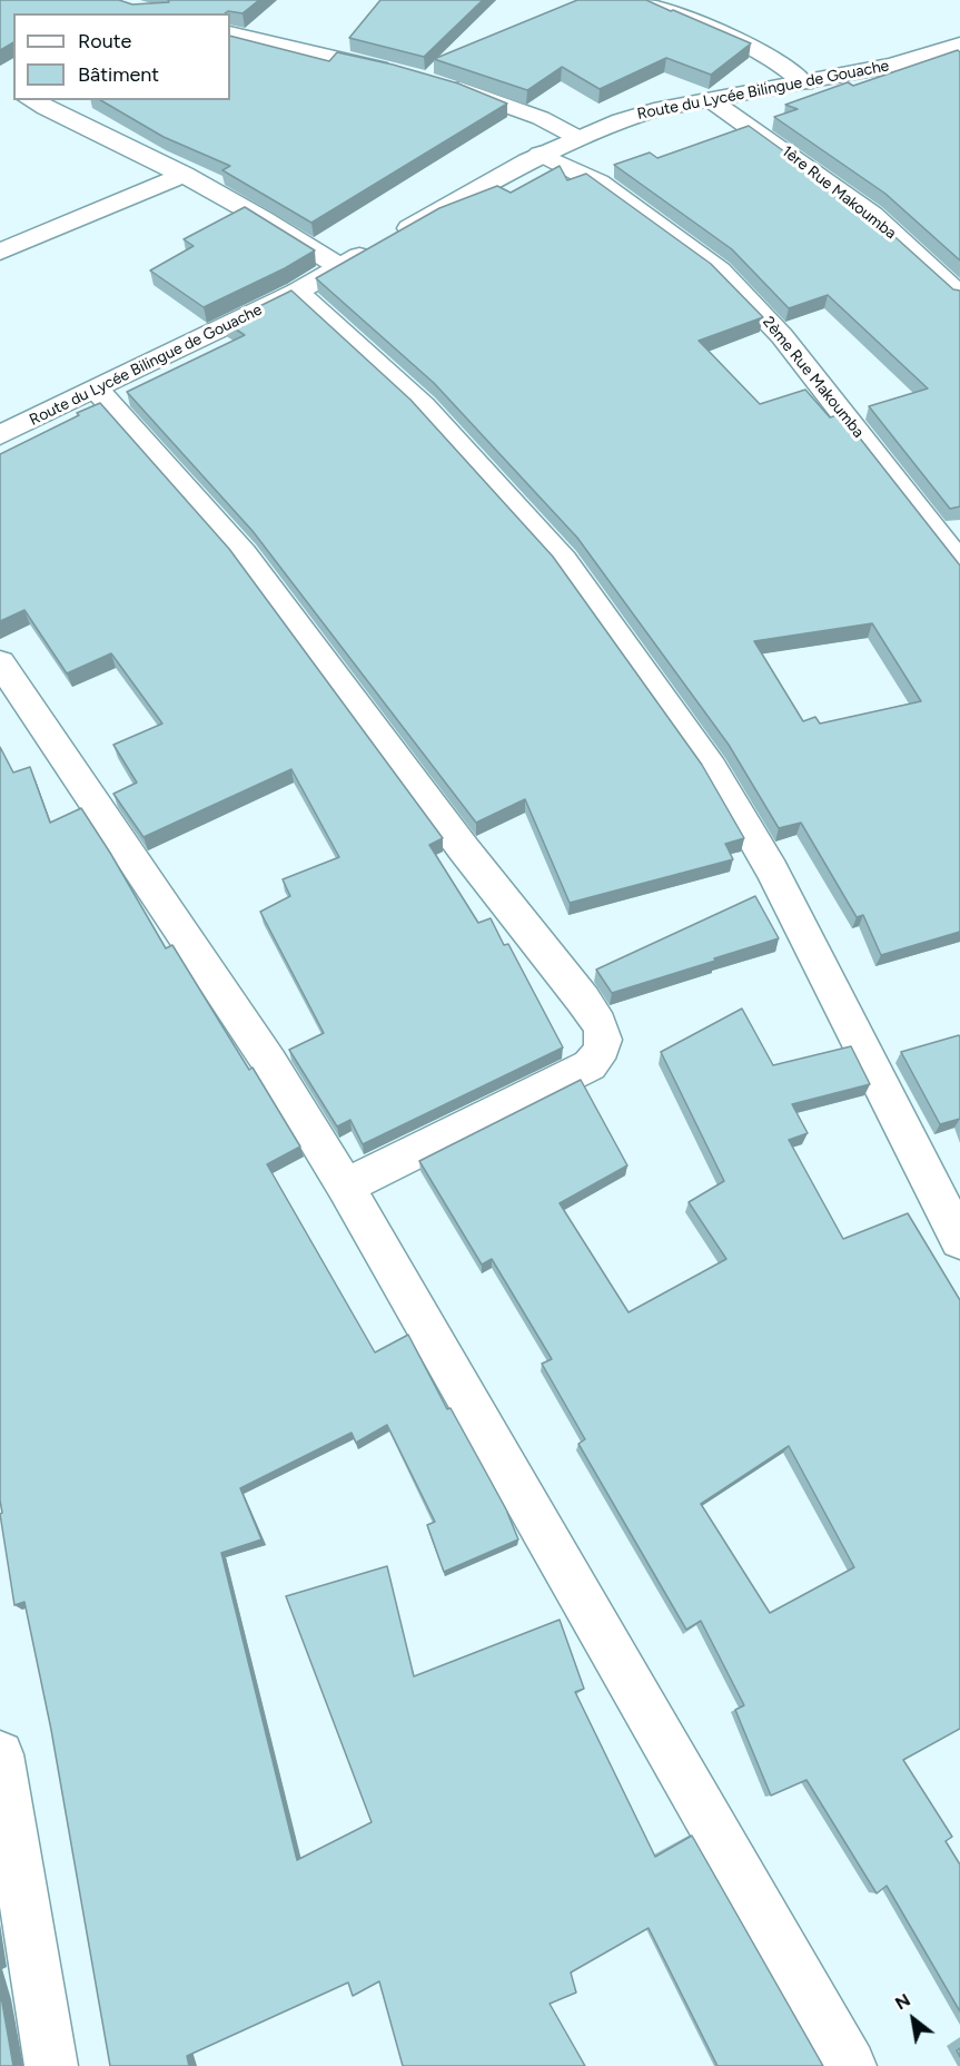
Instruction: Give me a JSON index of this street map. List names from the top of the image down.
{
  "streets": {
    "street": ["Route du Lycée Bilingue de Gouache", "1ère Rue Makoumba", "2ème Rue Makoumba"]
  },
  "crossings": [
    ["Route du Lycée Bilingue de Gouache", "1ère Rue Makoumba"],
    ["Route du Lycée Bilingue de Gouache", "2ème Rue Makoumba"]
  ],
  "legend": ["Route", "Bâtiment"],
  "north": "top left"
}
